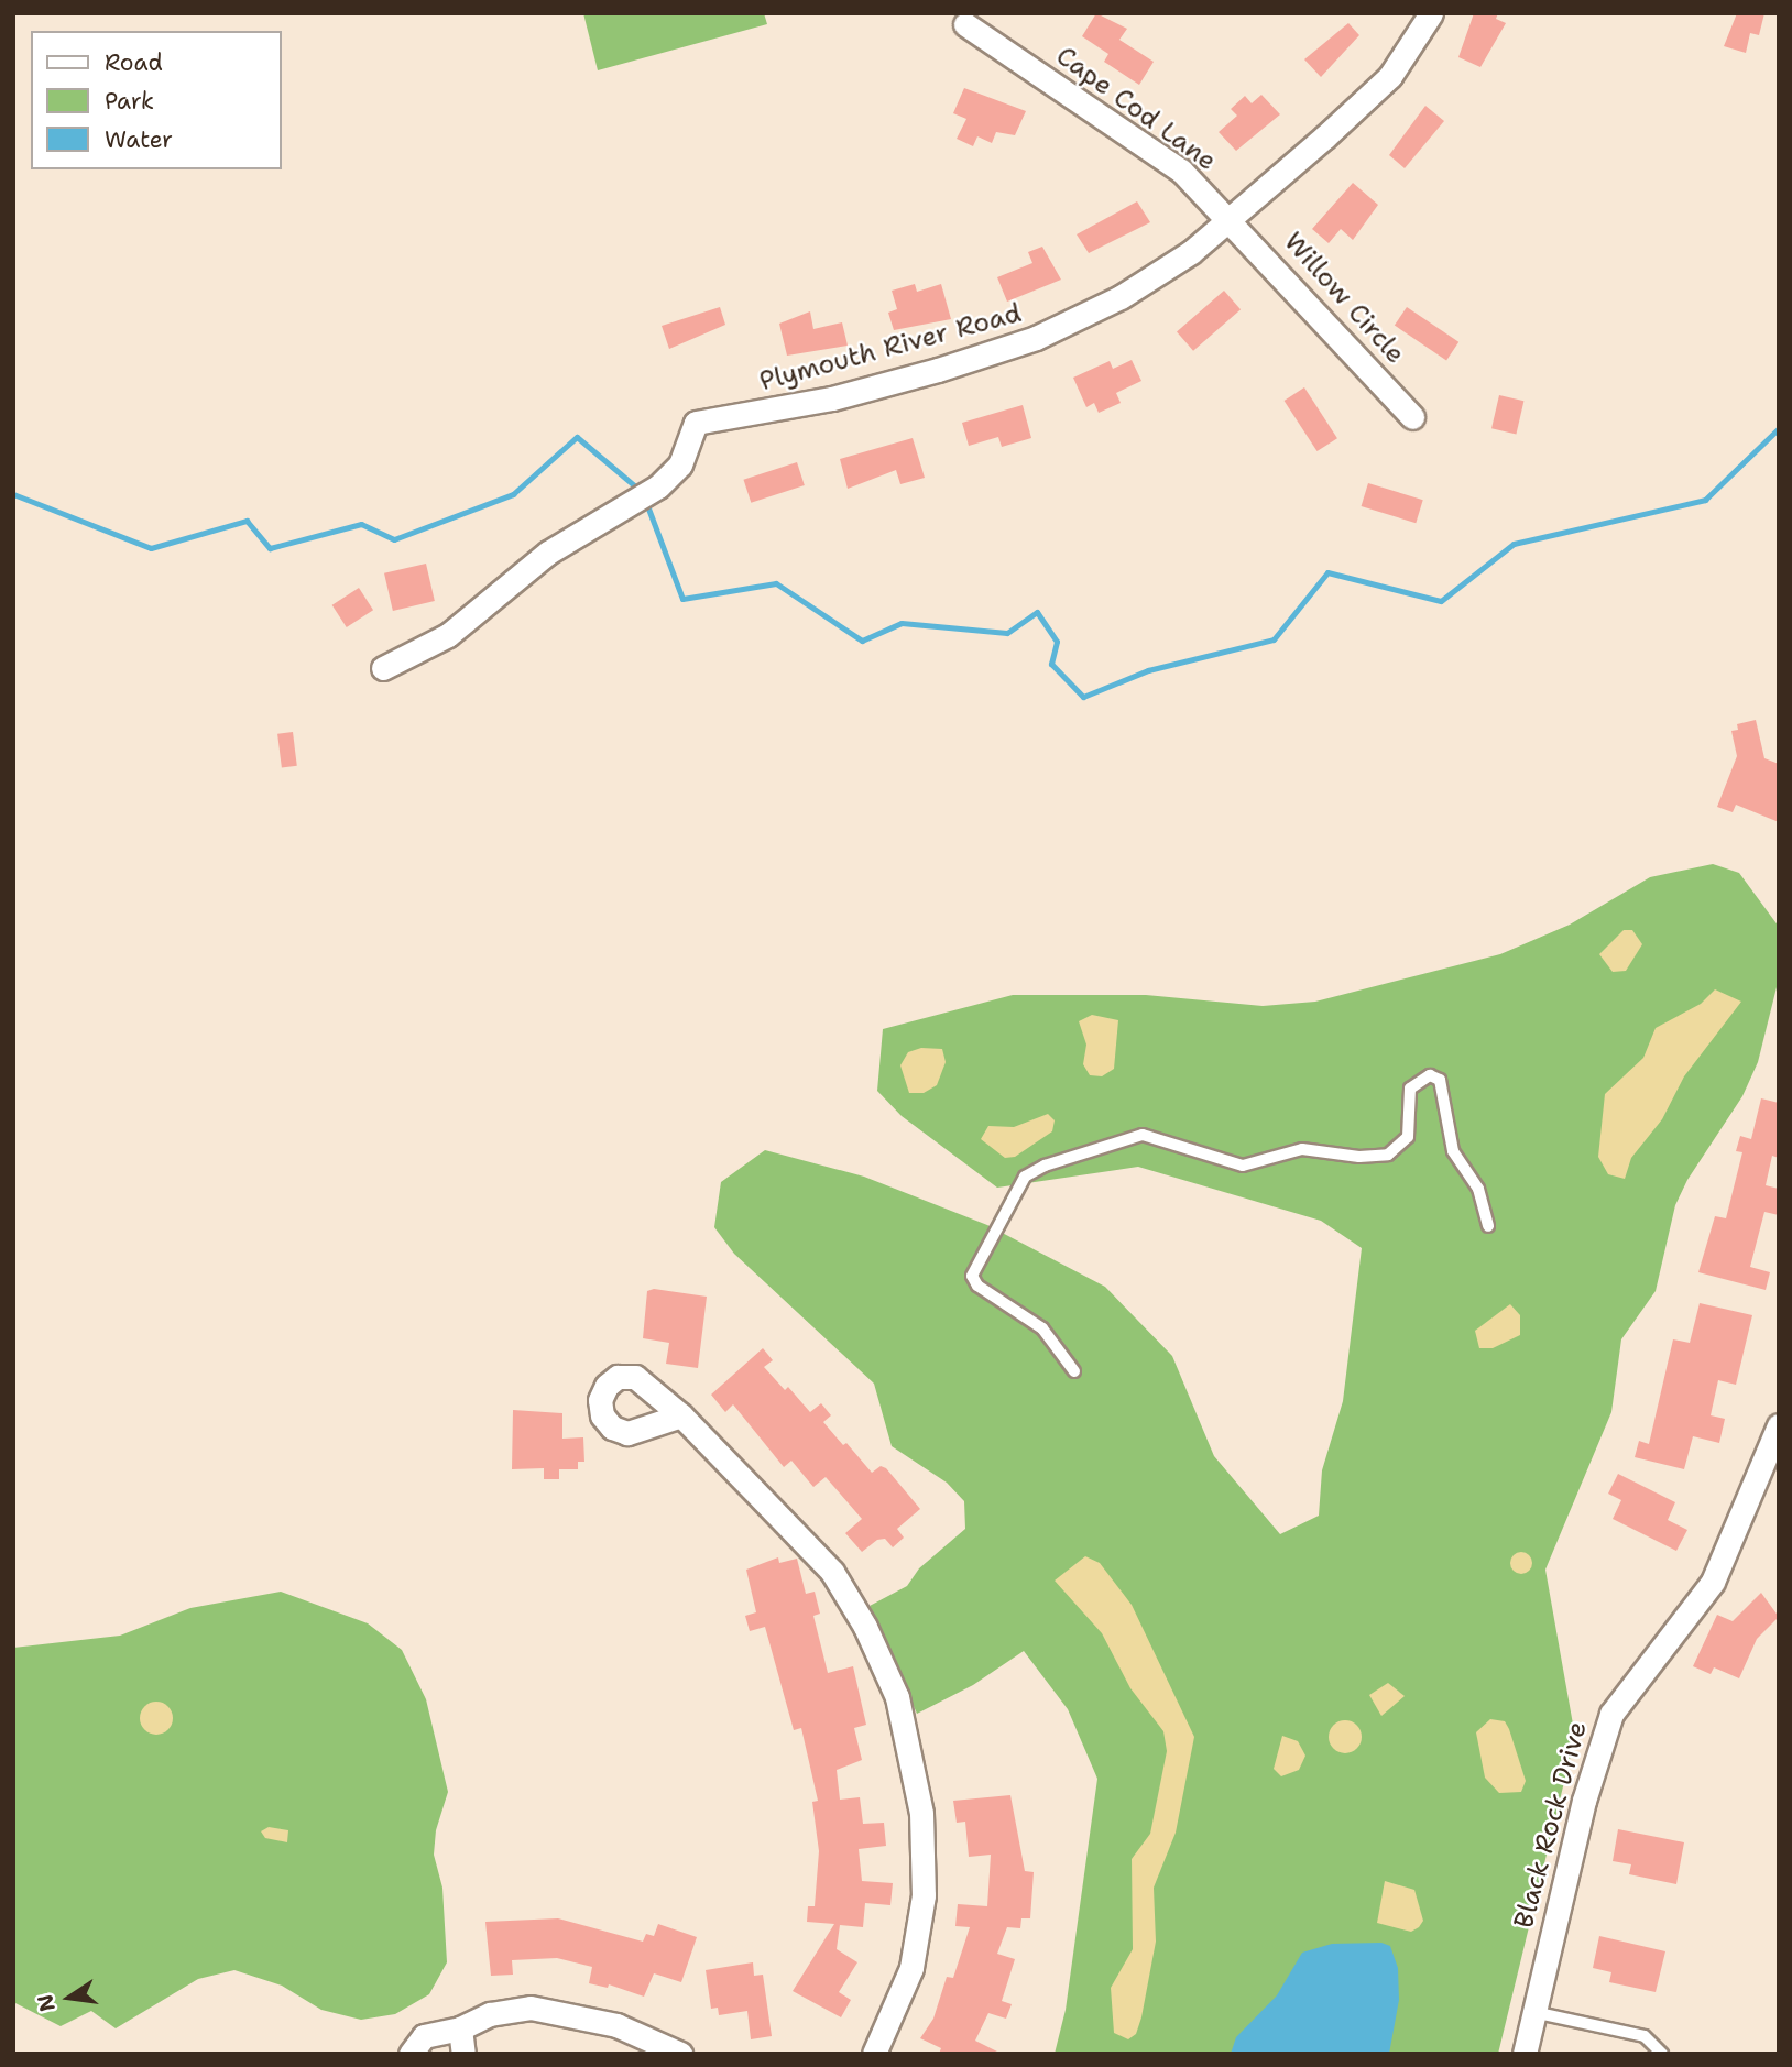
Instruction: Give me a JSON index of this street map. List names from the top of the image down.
{
  "streets": {
    "street": [
      "Cape Cod Lane",
      "Willow Circle",
      "Plymouth River Road",
      "Black Rock Drive"
    ]
  },
  "crossings": [
    ["Cape Cod Lane", "Willow Circle"],
    ["Cape Cod Lane", "Plymouth River Road"],
    ["Willow Circle", "Plymouth River Road"]
  ],
  "legend": ["Road", "Park", "Water"],
  "north": "left"
}
